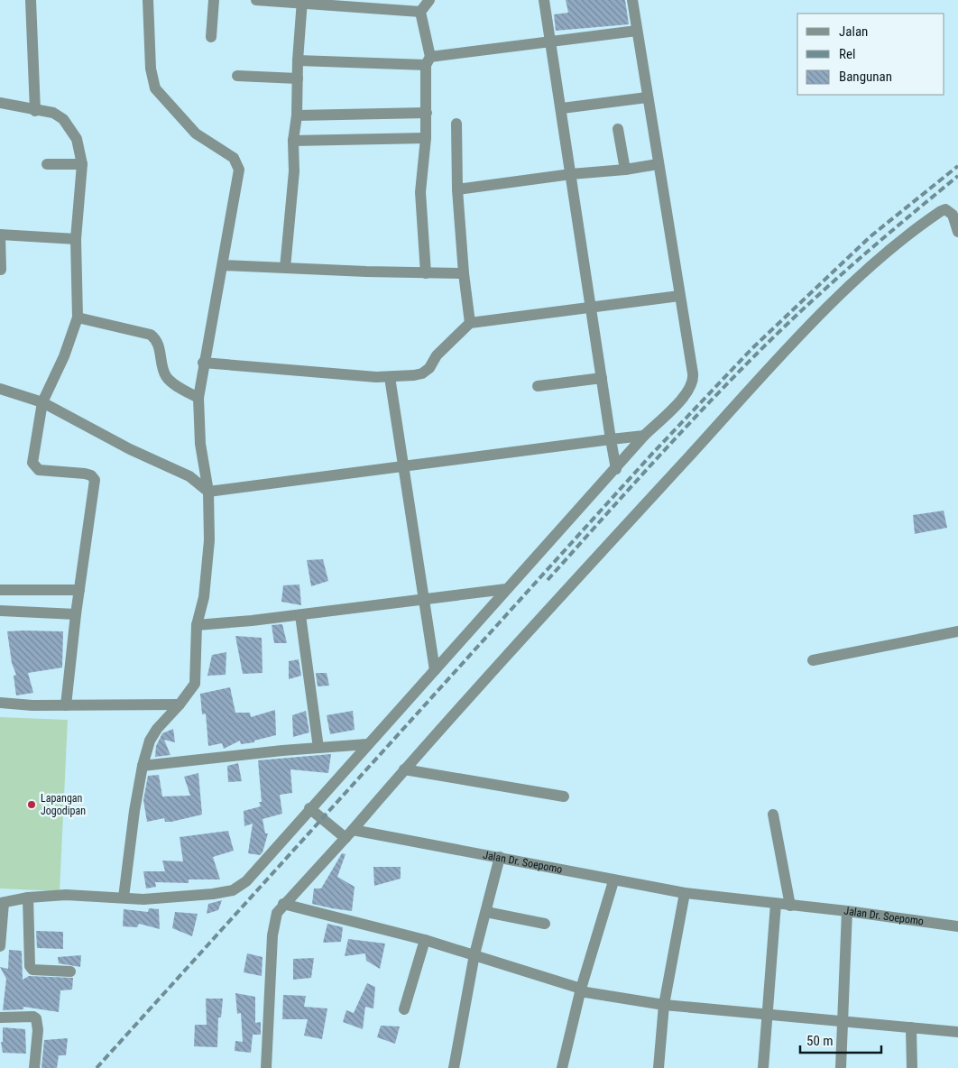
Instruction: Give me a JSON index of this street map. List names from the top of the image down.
{
  "streets": {
    "street": ["Jalan Dr. Soepomo"]
  },
  "places": ["Lapangan Jogodipan"],
  "legend": ["Jalan", "Rel", "Bangunan"],
  "scale_bar": "50 m"
}
